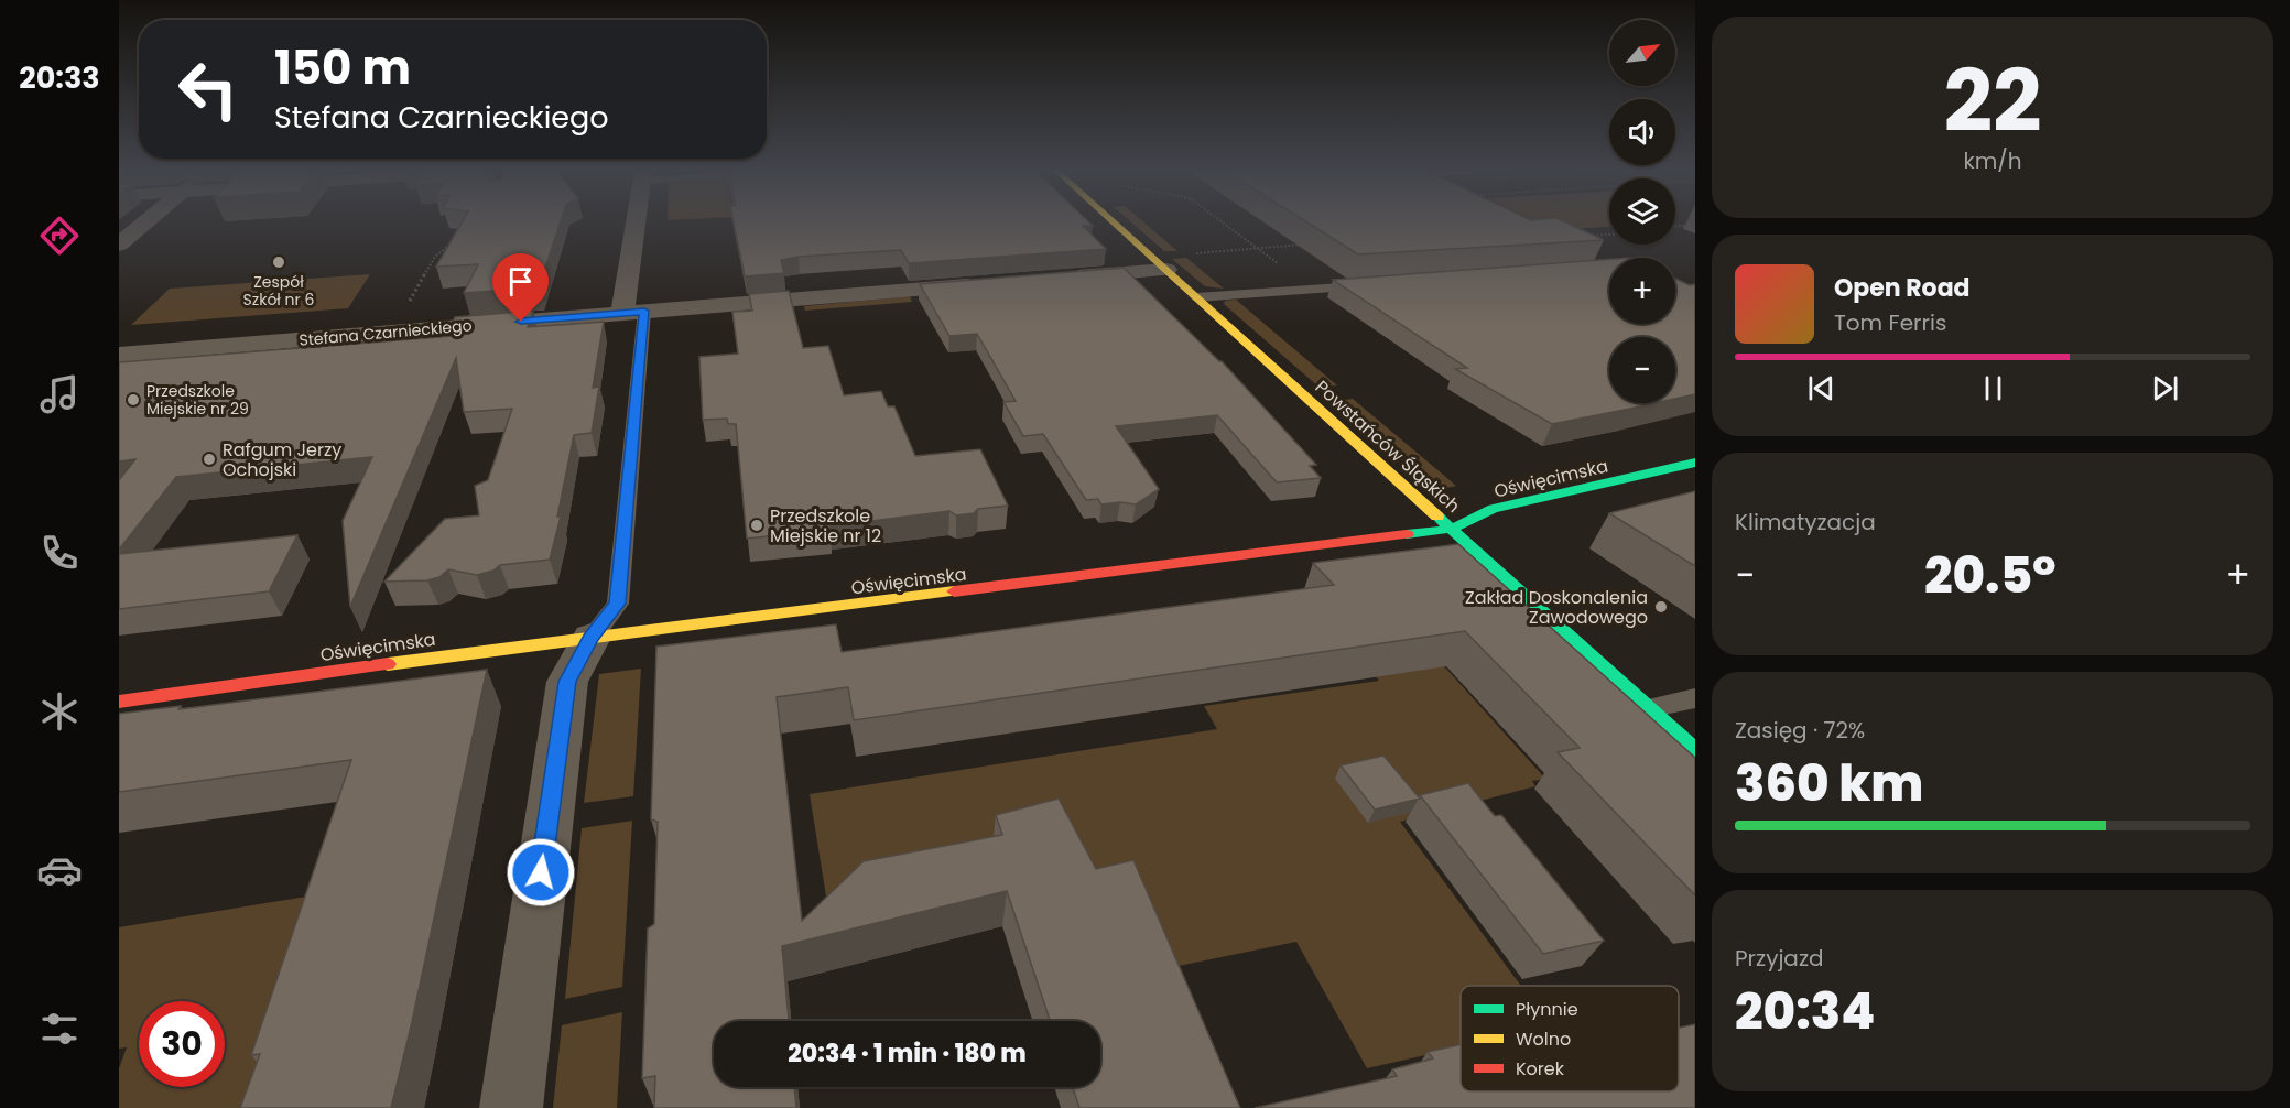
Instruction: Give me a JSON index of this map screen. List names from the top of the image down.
{
  "streets": {
    "street": ["Stefana Czarnieckiego", "Powstańców Śląskich", "Oświęcimska"]
  },
  "crossings": [
    ["Powstańców Śląskich", "Oświęcimska"]
  ],
  "places": [
    "Zespół Szkół nr 6",
    "Przedszkole Miejskie nr 29",
    "Rafgum Jerzy Ochojski",
    "Przedszkole Miejskie nr 12",
    "Zakład Doskonalenia Zawodowego"
  ],
  "legend": ["Płynnie", "Wolno", "Korek"],
  "north": "top right",
  "page": {
    "tabs": "20:33",
    "tile": [
      ["22", "km/h"],
      "Klimatyzacja",
      ["Zasięg · 72%", "360 km"],
      ["Przyjazd", "20:34"]
    ],
    "map_buttons": ["+", "−"],
    "turn": ["150 m", "Stefana Czarnieckiego"],
    "song": ["Open Road", "Tom Ferris"],
    "heat": ["−", "20.5°", "+"],
    "limit": "30",
    "trip": "20:34 · 1 min · 180 m"
  }
}
